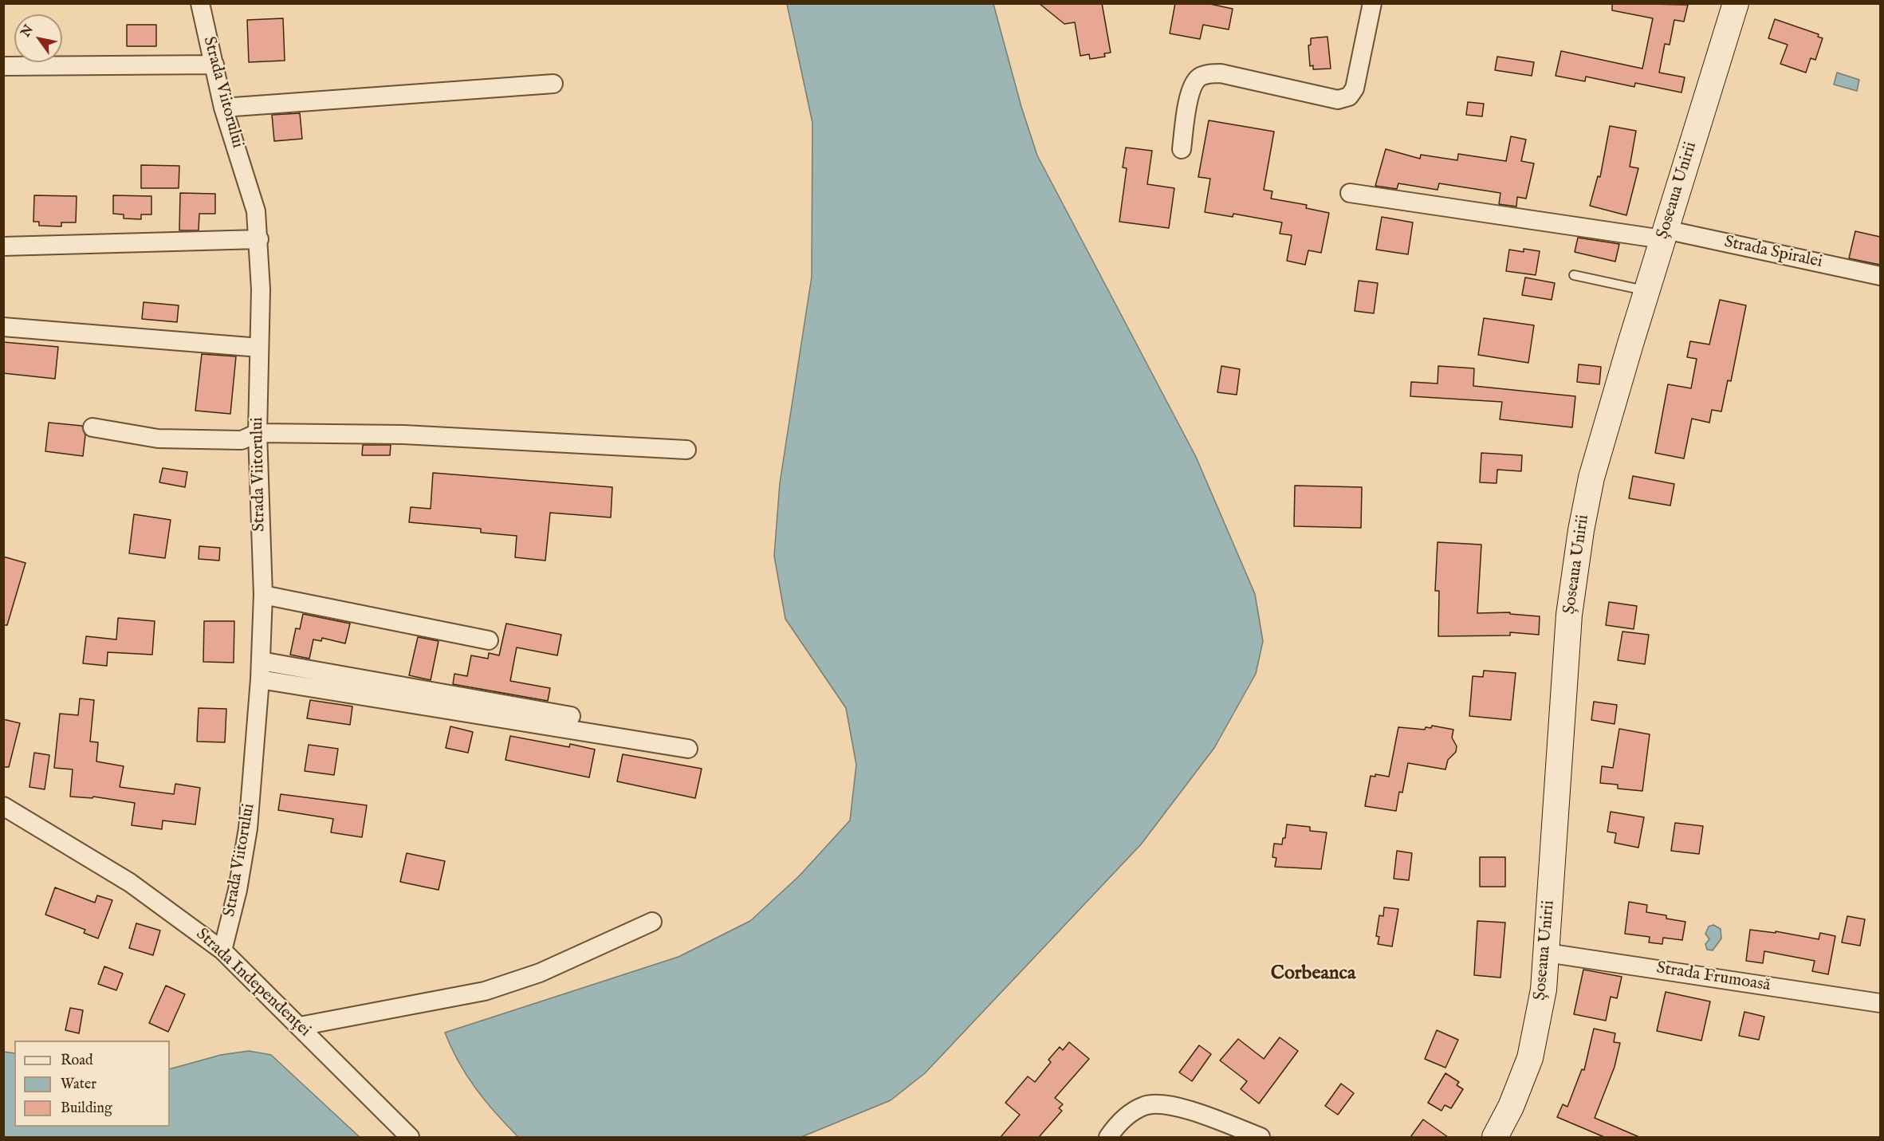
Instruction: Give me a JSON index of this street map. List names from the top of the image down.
{
  "streets": {
    "main road": ["Șoseaua Unirii"],
    "street": [
      "Strada Viitorului",
      "Strada Spiralei",
      "Strada Frumoasă",
      "Strada Independenței"
    ]
  },
  "crossings": [
    ["Strada Viitorului", "Strada Independenței"],
    ["Șoseaua Unirii", "Strada Spiralei"],
    ["Șoseaua Unirii", "Strada Frumoasă"]
  ],
  "districts": ["Corbeanca"],
  "legend": ["Road", "Water", "Building"],
  "north": "top left"
}
